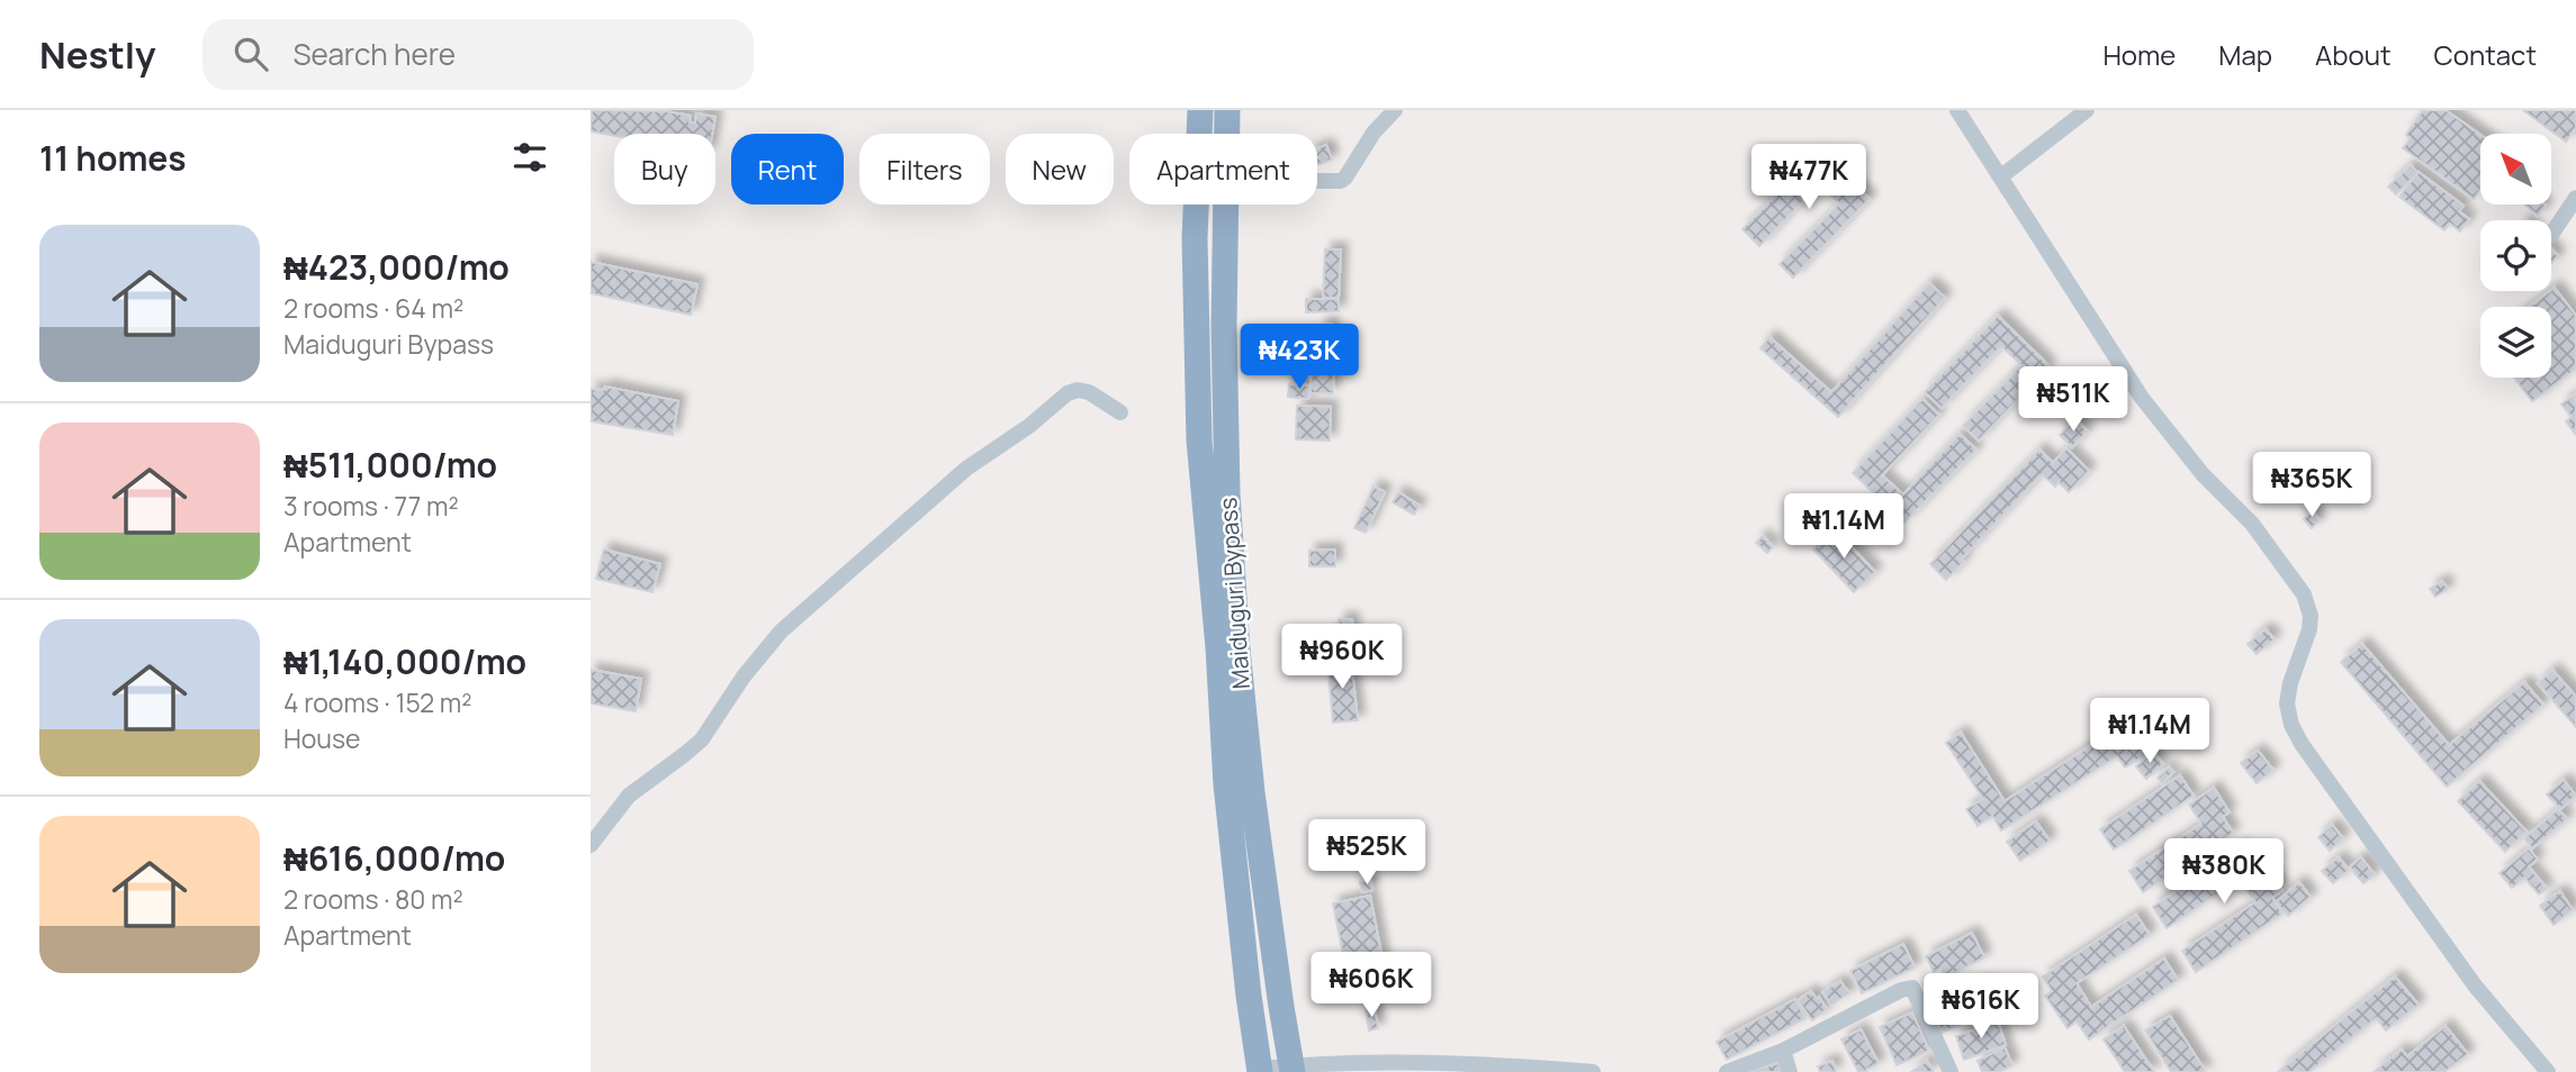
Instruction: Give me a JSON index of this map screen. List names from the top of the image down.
{
  "streets": {
    "highway": ["Maiduguri Bypass"]
  },
  "north": "top left",
  "page": {
    "header": "Nestly",
    "search": "Search here",
    "nav": [
      "Home",
      "Map",
      "About",
      "Contact"
    ],
    "heading": "11 homes",
    "chip": [
      "Buy",
      "Rent",
      "Filters",
      "New",
      "Apartment"
    ],
    "price": [
      "₦477K",
      "₦423K",
      "₦511K",
      "₦365K",
      "₦1.14M",
      "₦960K",
      "₦1.14M",
      "₦525K",
      "₦380K",
      "₦606K",
      "₦616K"
    ],
    "list": [
      {
        "name": "₦423,000/mo",
        "note": "2 rooms · 64 m² · Maiduguri Bypass"
      },
      {
        "name": "₦511,000/mo",
        "note": "3 rooms · 77 m² · Apartment"
      },
      {
        "name": "₦1,140,000/mo",
        "note": "4 rooms · 152 m² · House"
      },
      {
        "name": "₦616,000/mo",
        "note": "2 rooms · 80 m² · Apartment"
      }
    ]
  }
}
